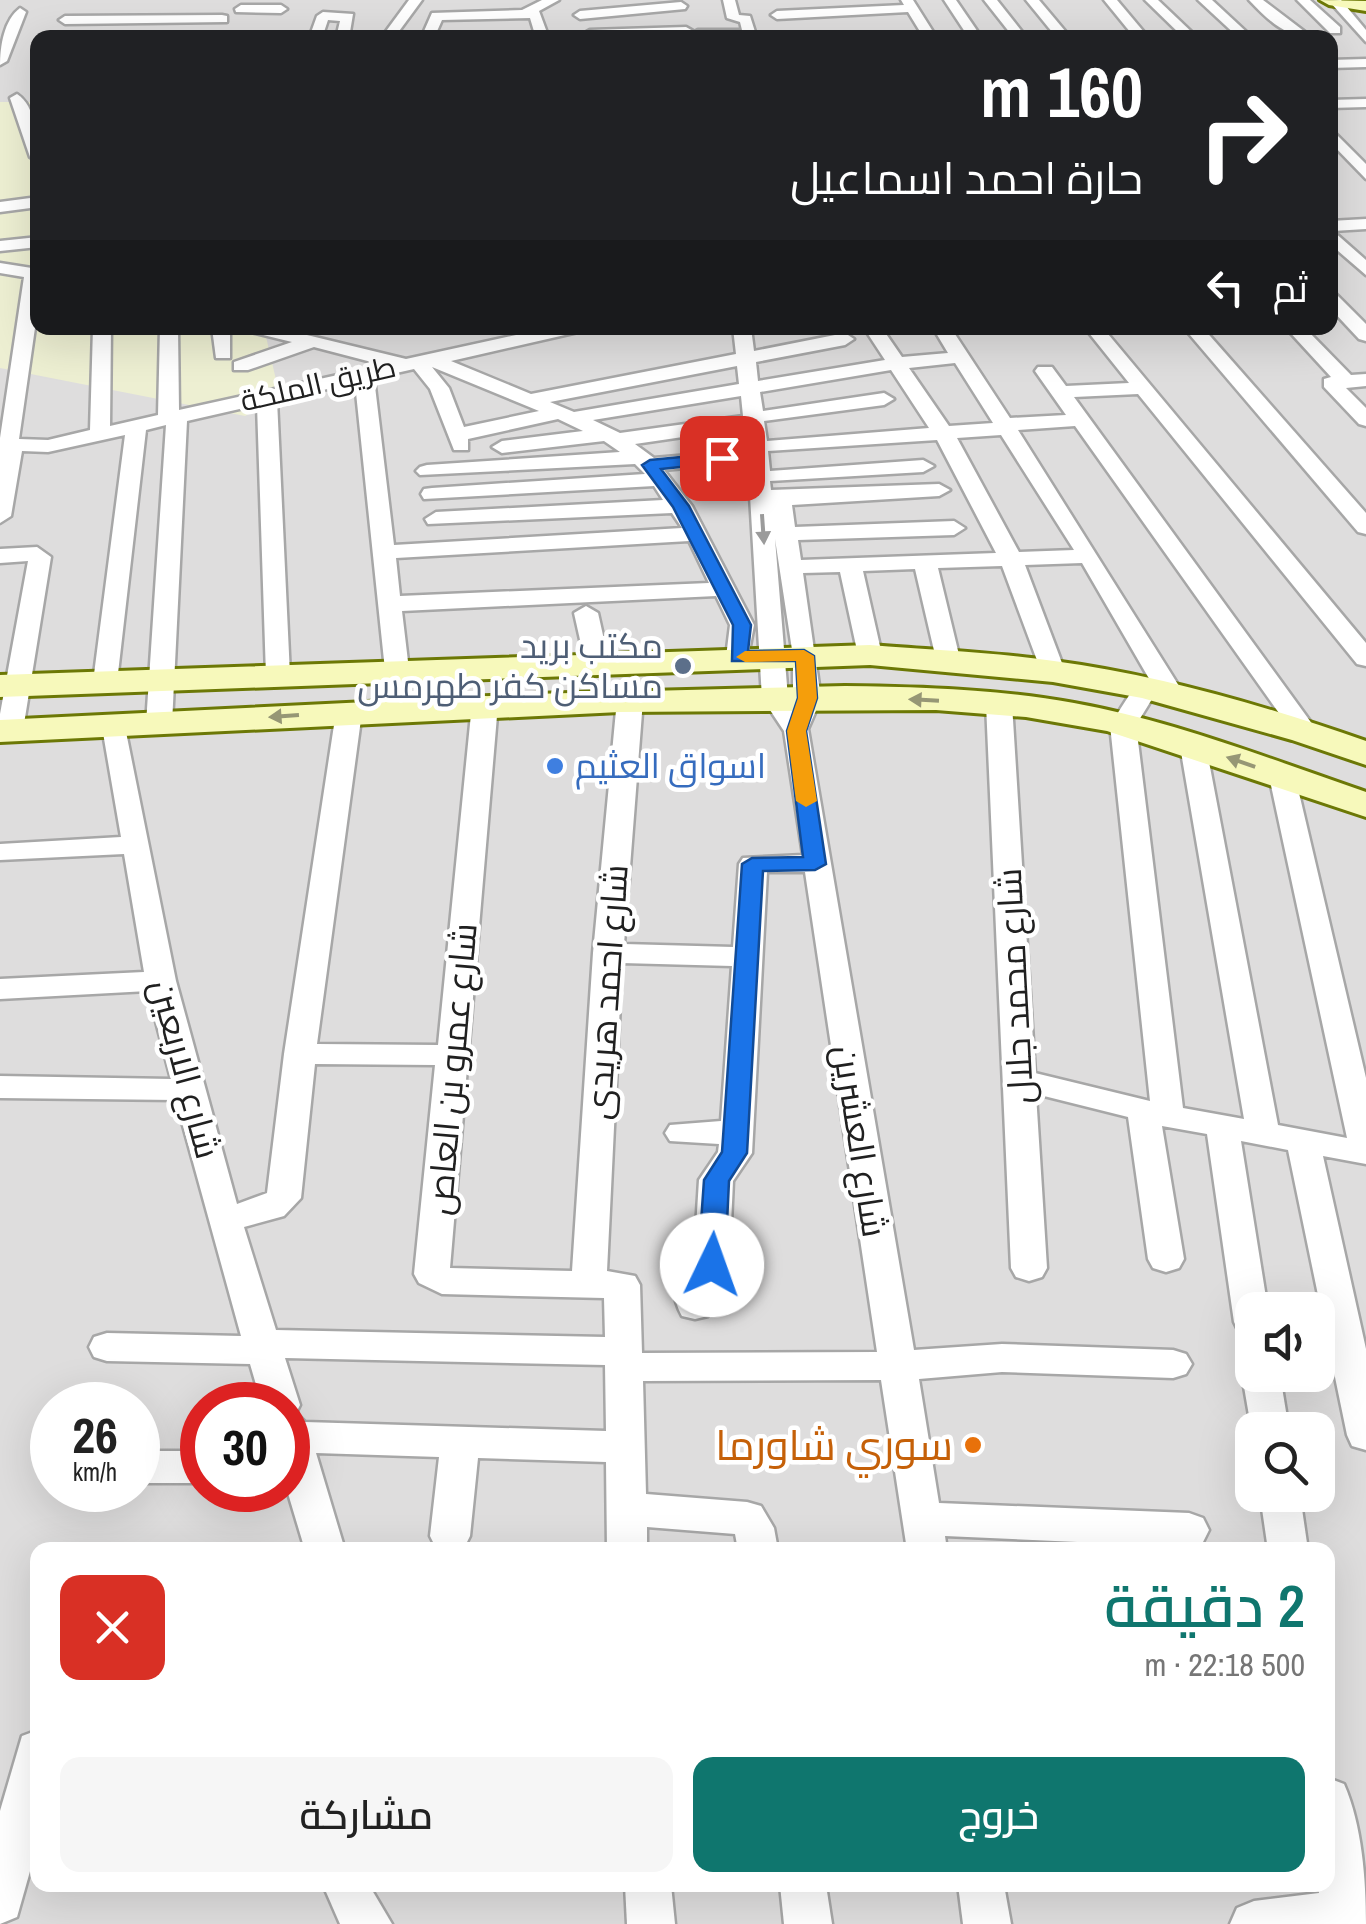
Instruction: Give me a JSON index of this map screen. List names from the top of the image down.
{
  "streets": {
    "street": [
      "طريق الملكة",
      "شارع محمد جلال",
      "شارع احمد هريدى",
      "شارع الاربعين",
      "شارع عمرو بن العاص",
      "شارع العشرين"
    ]
  },
  "crossings": [
    ["شارع احمد هريدى", "شارع عمرو بن العاص"]
  ],
  "places": ["مكتب بريد مساكن كفر طهرمس", "اسواق العثيم", "سوري شاورما"],
  "page": {
    "turn": ["160 m", "حارة احمد اسماعيل"],
    "then": "ثم",
    "speed": "26 km/h",
    "limit": "30",
    "heading": ["2 دقيقة", "500 m · 22:18"],
    "buttons": ["خروج", "مشاركة"]
  }
}
